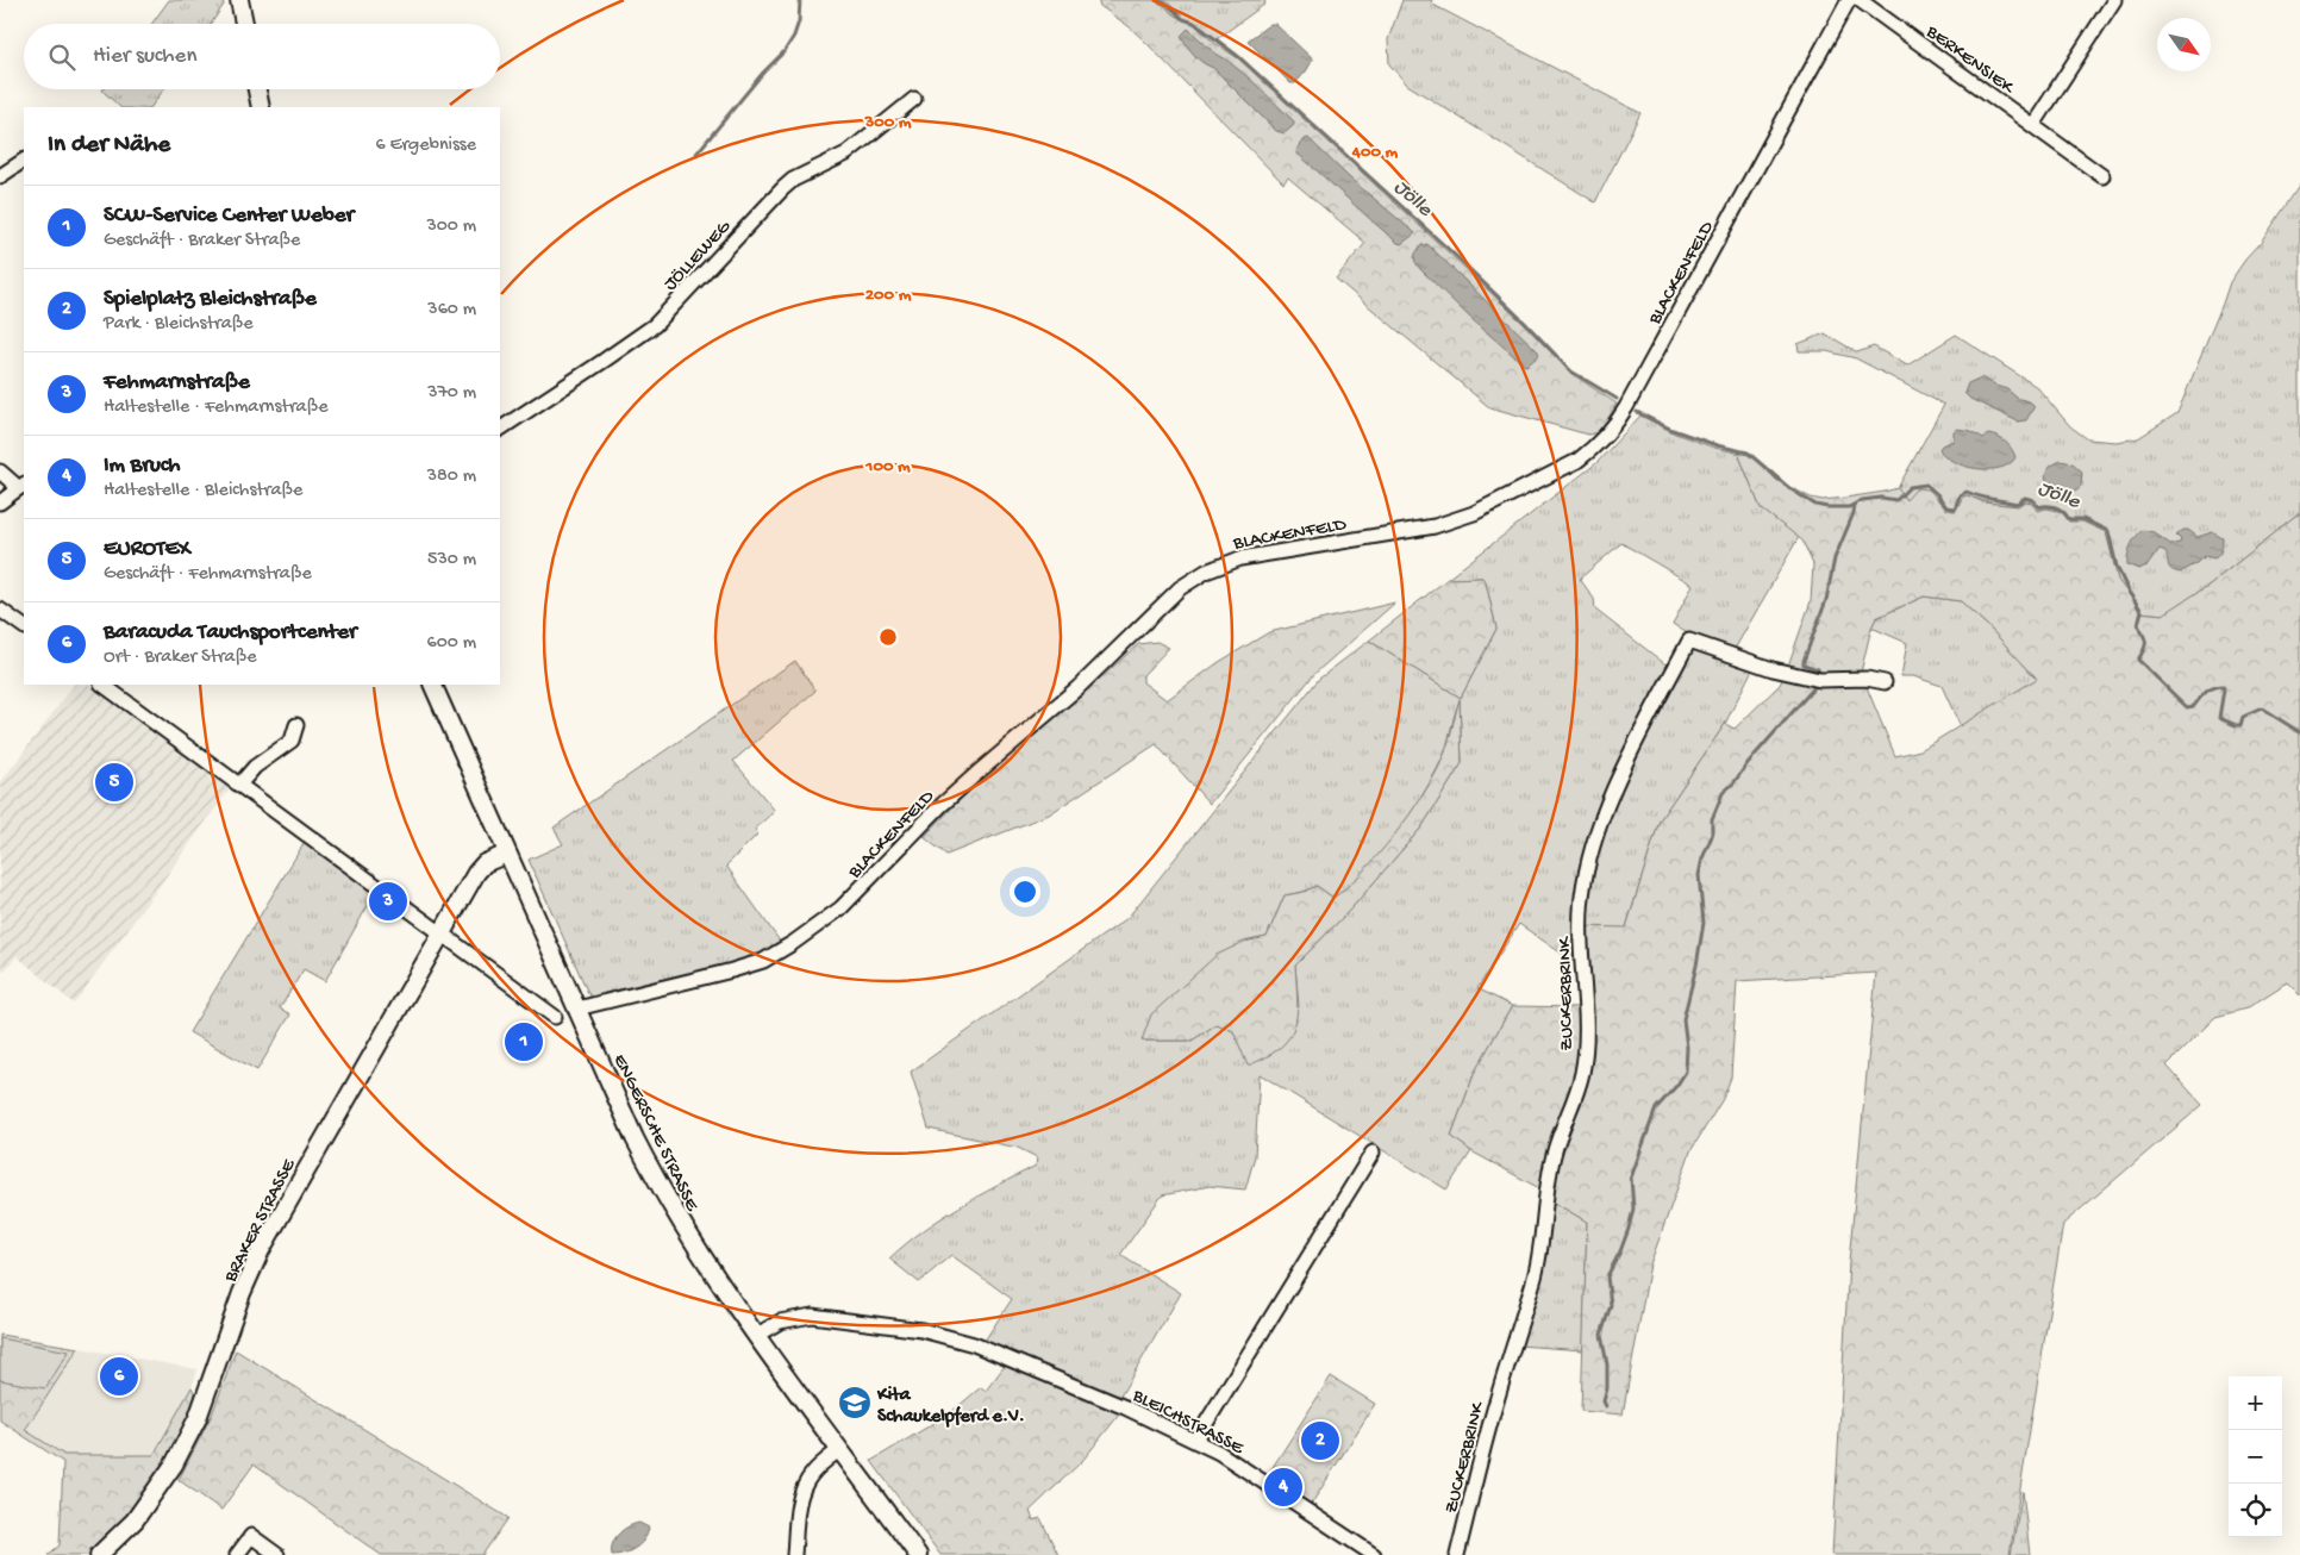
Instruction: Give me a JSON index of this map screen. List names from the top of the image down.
{
  "streets": {
    "main road": ["ENGERSCHE STRASSE", "BRAKER STRASSE"],
    "street": [
      "BERKENSIEK",
      "JÖLLEWEG",
      "BLACKENFELD",
      "ZUCKERBRINK",
      "BLEICHSTRASSE"
    ]
  },
  "crossings": [
    ["BLACKENFELD", "ENGERSCHE STRASSE"],
    ["ENGERSCHE STRASSE", "BRAKER STRASSE"],
    ["ENGERSCHE STRASSE", "BLEICHSTRASSE"]
  ],
  "water": ["Jölle"],
  "places": {
    "school or university": ["Kita Schaukelpferd e.V."]
  },
  "north": "bottom right",
  "page": {
    "search": "Hier suchen",
    "heading": ["In der Nähe", "6 Ergebnisse"],
    "list": [
      {
        "mark": "1",
        "name": "SCW-Service Center Weber",
        "note": "Geschäft · Braker Straße",
        "value": "300 m"
      },
      {
        "mark": "2",
        "name": "Spielplatz Bleichstraße",
        "note": "Park · Bleichstraße",
        "value": "360 m"
      },
      {
        "mark": "3",
        "name": "Fehmarnstraße",
        "note": "Haltestelle · Fehmarnstraße",
        "value": "370 m"
      },
      {
        "mark": "4",
        "name": "Im Bruch",
        "note": "Haltestelle · Bleichstraße",
        "value": "380 m"
      },
      {
        "mark": "5",
        "name": "EUROTEX",
        "note": "Geschäft · Fehmarnstraße",
        "value": "530 m"
      },
      {
        "mark": "6",
        "name": "Baracuda Tauchsportcenter",
        "note": "Ort · Braker Straße",
        "value": "600 m"
      }
    ],
    "pins": [
      "5",
      "3",
      "1",
      "6",
      "2",
      "4"
    ],
    "map_buttons": ["+", "−"]
  },
  "rings": [
    "300 m",
    "400 m",
    "200 m",
    "100 m"
  ]
}
